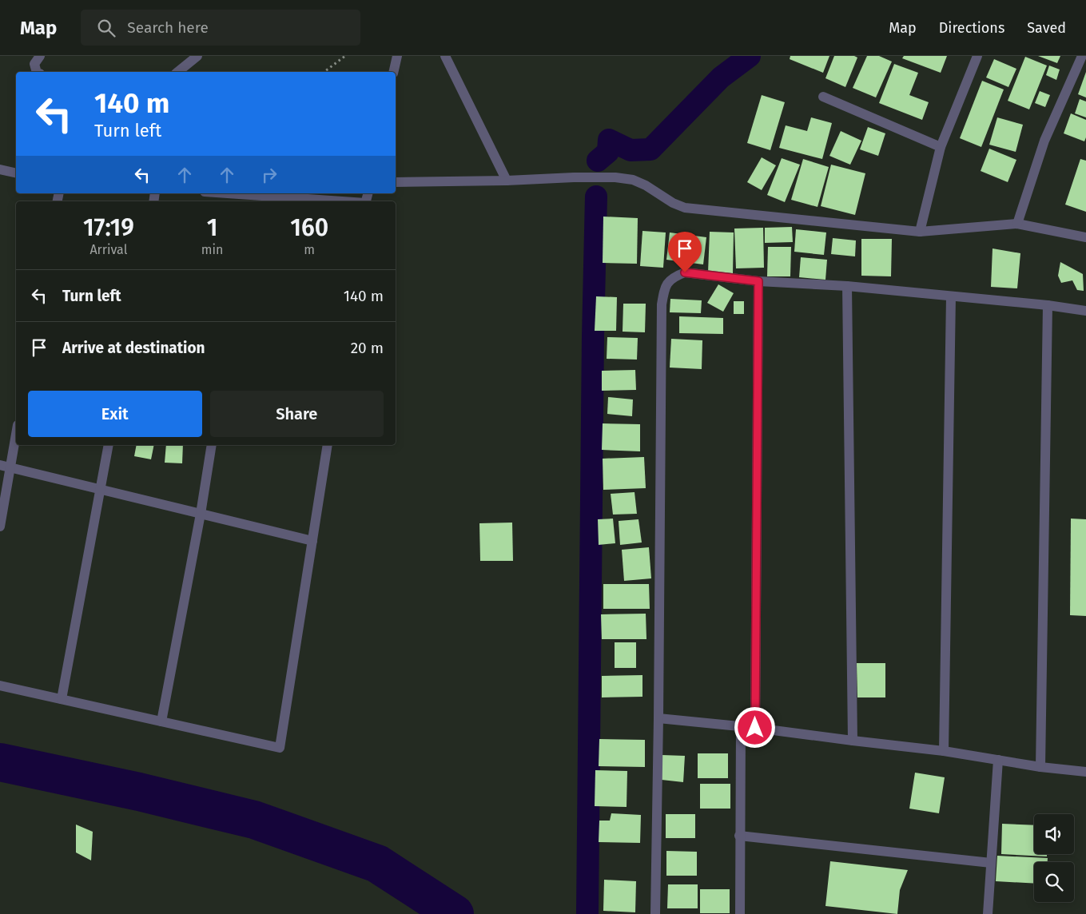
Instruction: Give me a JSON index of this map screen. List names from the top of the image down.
{
  "page": {
    "header": "Map",
    "search": "Search here",
    "nav": ["Map", "Directions", "Saved"],
    "turn": ["140 m", "Turn left"],
    "eta": [
      "17:19",
      "Arrival",
      "1",
      "min",
      "160",
      "m"
    ],
    "list": [
      {
        "name": "Turn left",
        "value": "140 m"
      },
      {
        "name": "Arrive at destination",
        "value": "20 m"
      }
    ],
    "buttons": ["Exit", "Share"]
  }
}
